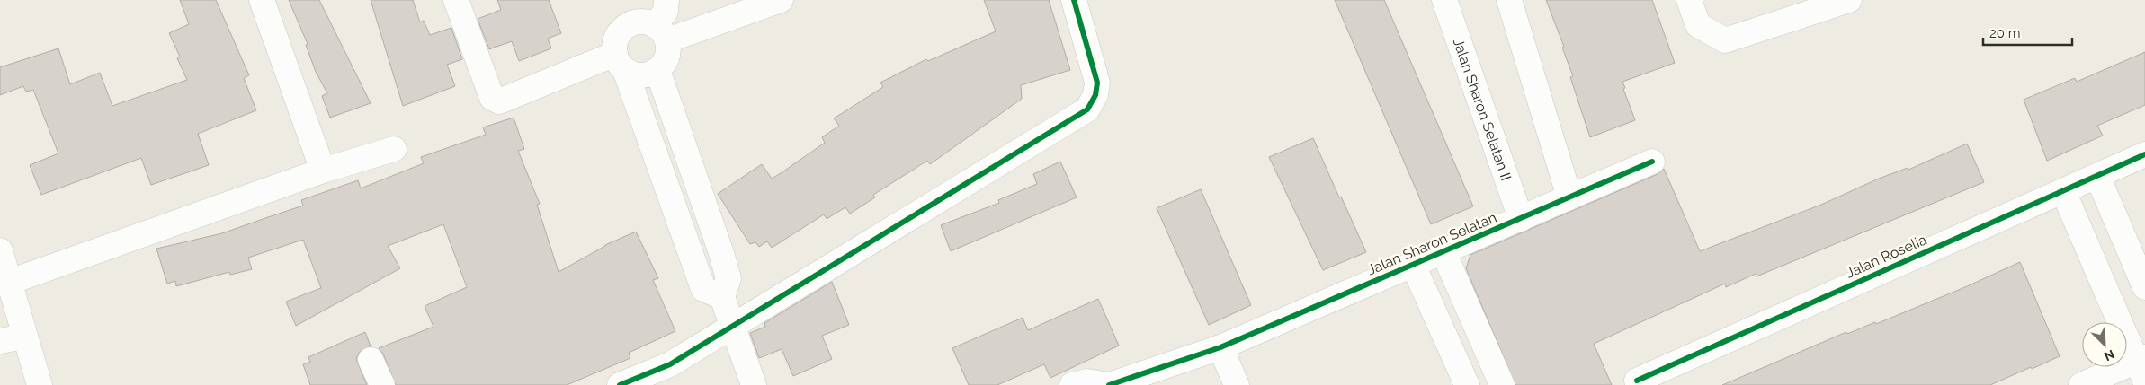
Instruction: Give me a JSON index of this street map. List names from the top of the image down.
{
  "streets": {
    "street": ["Jalan Sharon Selatan II", "Jalan Sharon Selatan", "Jalan Roselia"]
  },
  "crossings": [
    ["Jalan Sharon Selatan II", "Jalan Sharon Selatan"]
  ],
  "scale_bar": "20 m",
  "north": "bottom right"
}
